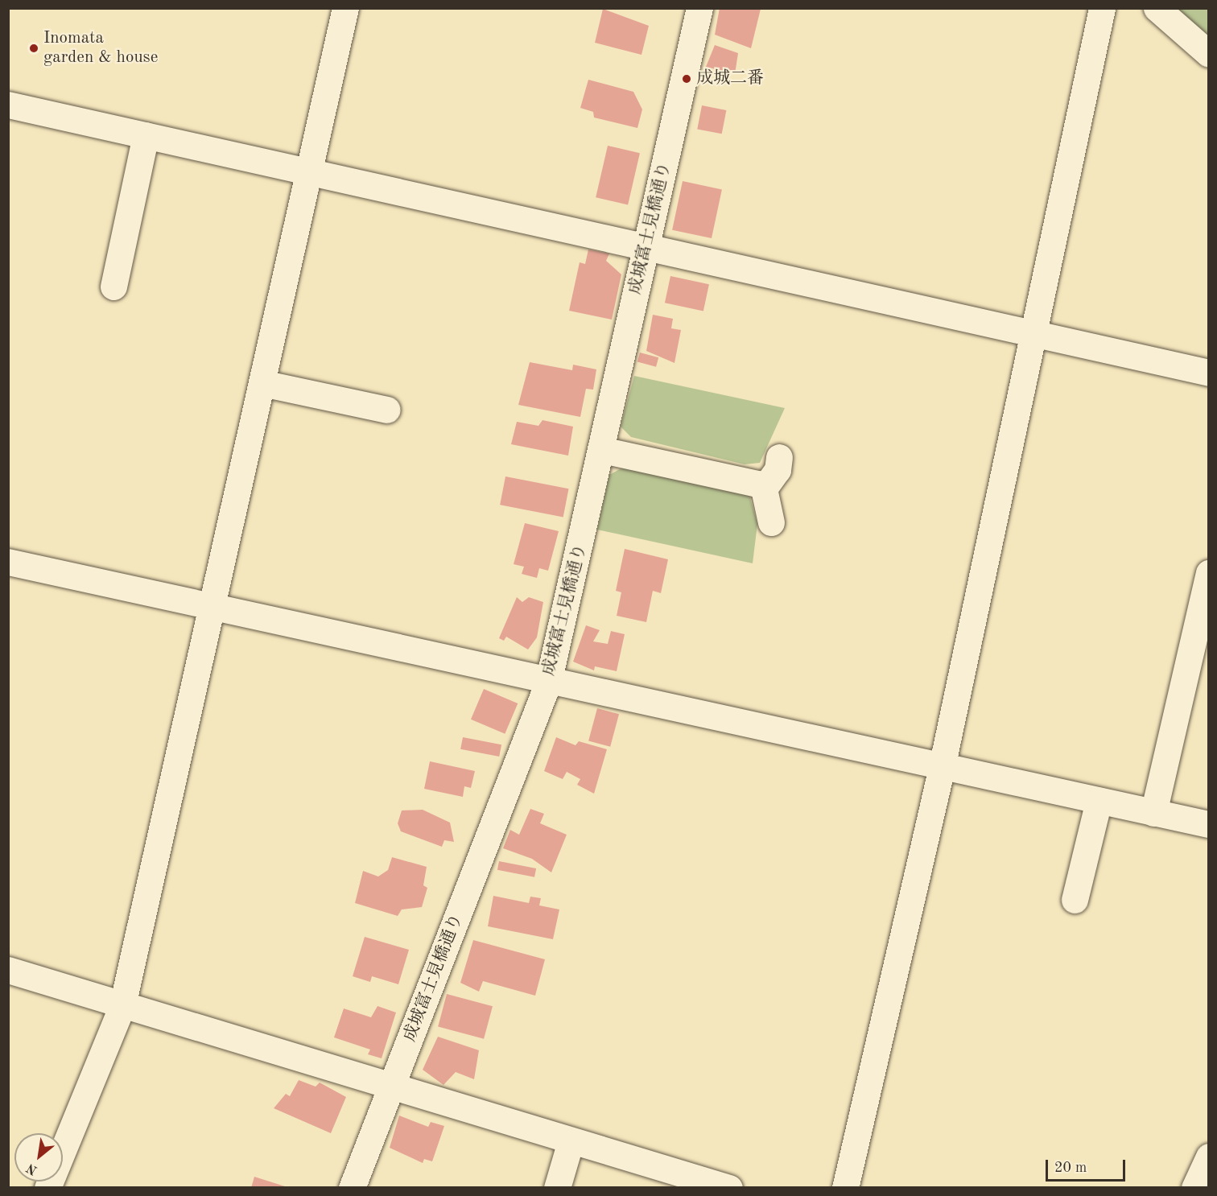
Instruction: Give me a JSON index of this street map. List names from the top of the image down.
{
  "streets": {
    "street": ["成城富士見橋通り"]
  },
  "places": ["Inomata garden & house", "成城二番"],
  "scale_bar": "20 m",
  "north": "bottom left"
}
